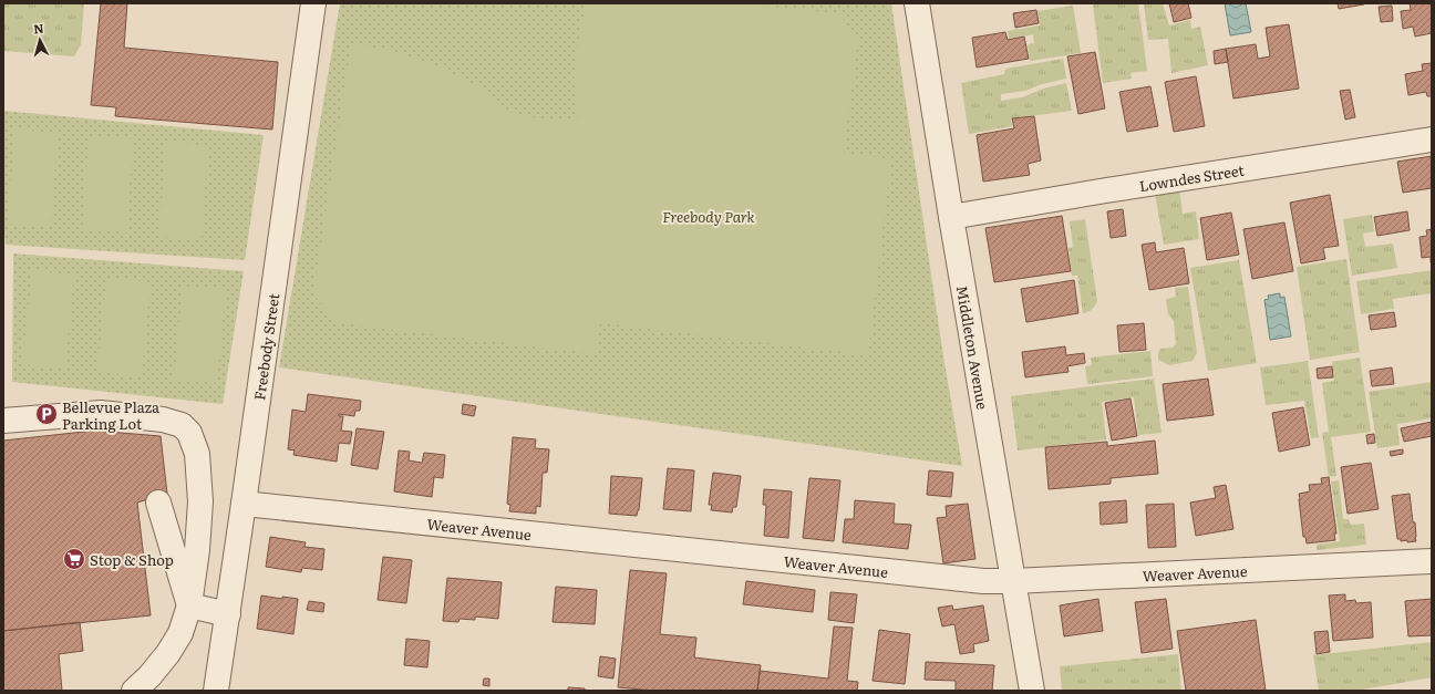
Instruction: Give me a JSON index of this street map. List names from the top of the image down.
{
  "streets": {
    "street": [
      "Lowndes Street",
      "Freebody Street",
      "Middleton Avenue",
      "Weaver Avenue"
    ]
  },
  "crossings": [
    ["Lowndes Street", "Middleton Avenue"],
    ["Freebody Street", "Weaver Avenue"],
    ["Middleton Avenue", "Weaver Avenue"]
  ],
  "parks": ["Freebody Park"],
  "places": {
    "parking": ["Bellevue Plaza Parking Lot"],
    "supermarket": ["Stop & Shop"]
  },
  "north": "top"
}
